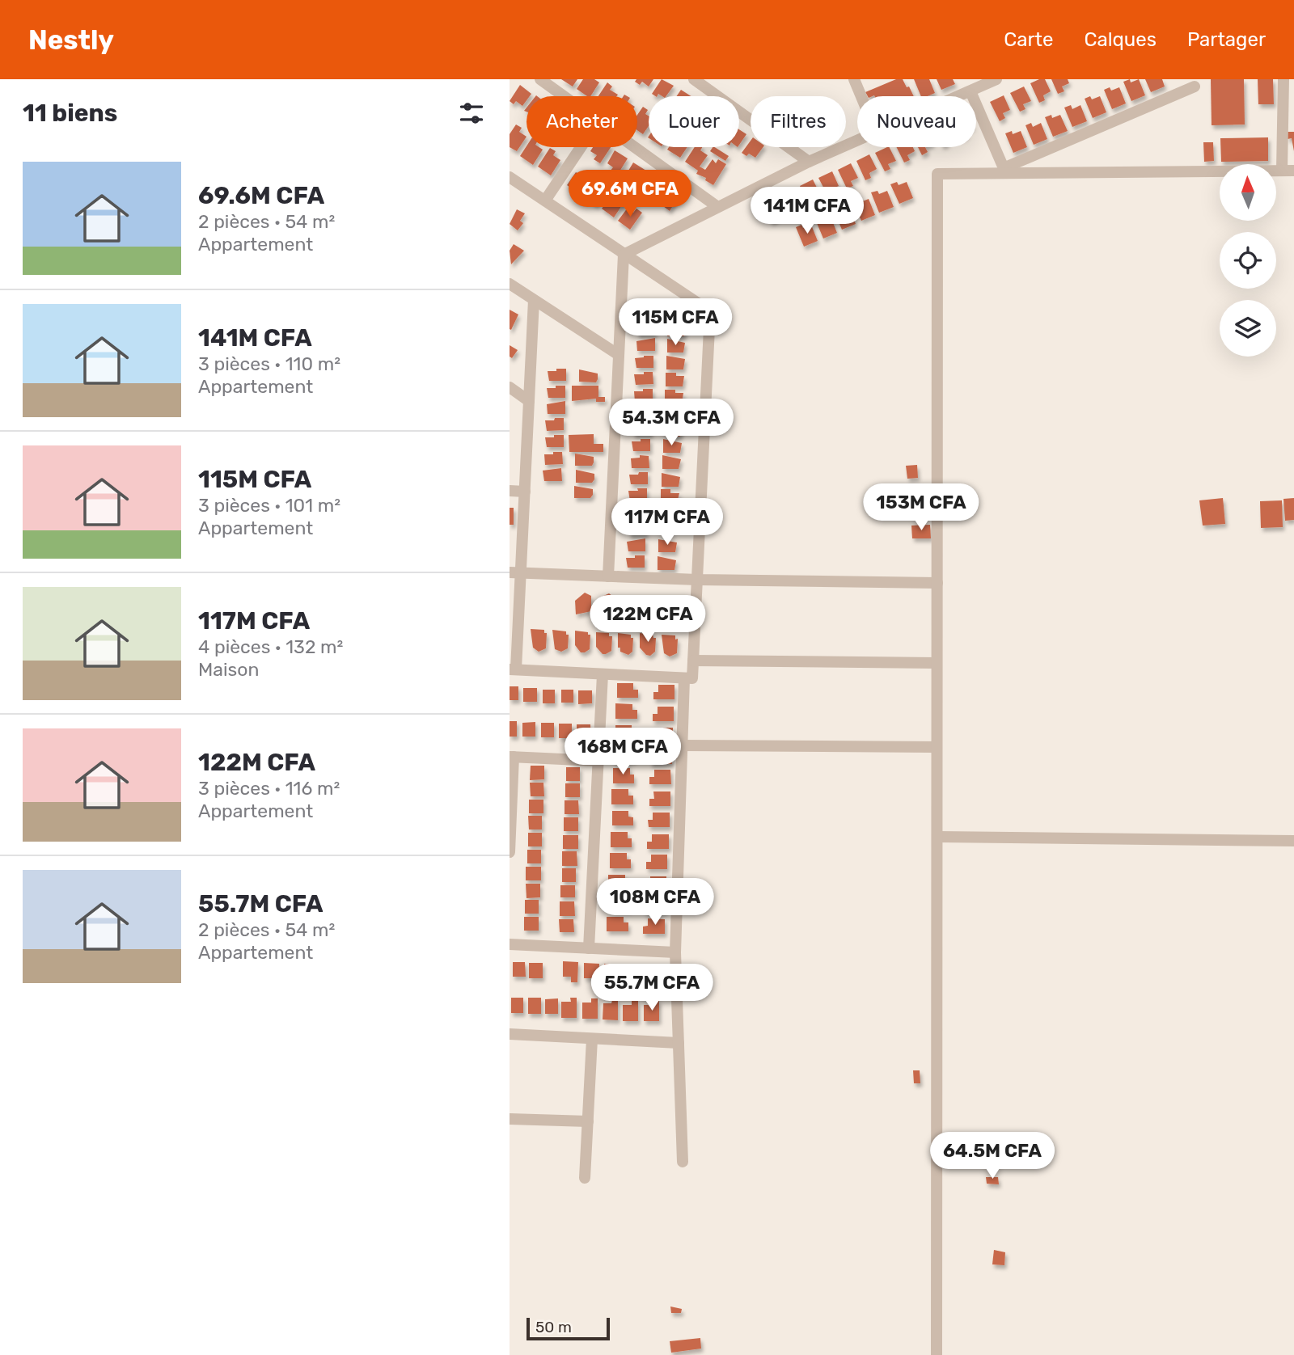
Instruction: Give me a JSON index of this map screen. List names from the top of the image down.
{
  "scale_bar": "50 m",
  "north": "top",
  "page": {
    "header": "Nestly",
    "nav": ["Carte", "Calques", "Partager"],
    "heading": "11 biens",
    "chip": [
      "Acheter",
      "Louer",
      "Filtres",
      "Nouveau"
    ],
    "list": [
      {
        "name": "69.6M CFA",
        "note": "2 pièces · 54 m² · Appartement"
      },
      {
        "name": "141M CFA",
        "note": "3 pièces · 110 m² · Appartement"
      },
      {
        "name": "115M CFA",
        "note": "3 pièces · 101 m² · Appartement"
      },
      {
        "name": "117M CFA",
        "note": "4 pièces · 132 m² · Maison"
      },
      {
        "name": "122M CFA",
        "note": "3 pièces · 116 m² · Appartement"
      },
      {
        "name": "55.7M CFA",
        "note": "2 pièces · 54 m² · Appartement"
      }
    ],
    "price": [
      "69.6M CFA",
      "141M CFA",
      "115M CFA",
      "54.3M CFA",
      "153M CFA",
      "117M CFA",
      "122M CFA",
      "168M CFA",
      "108M CFA",
      "55.7M CFA",
      "64.5M CFA"
    ],
    "scale": "50 m"
  }
}
